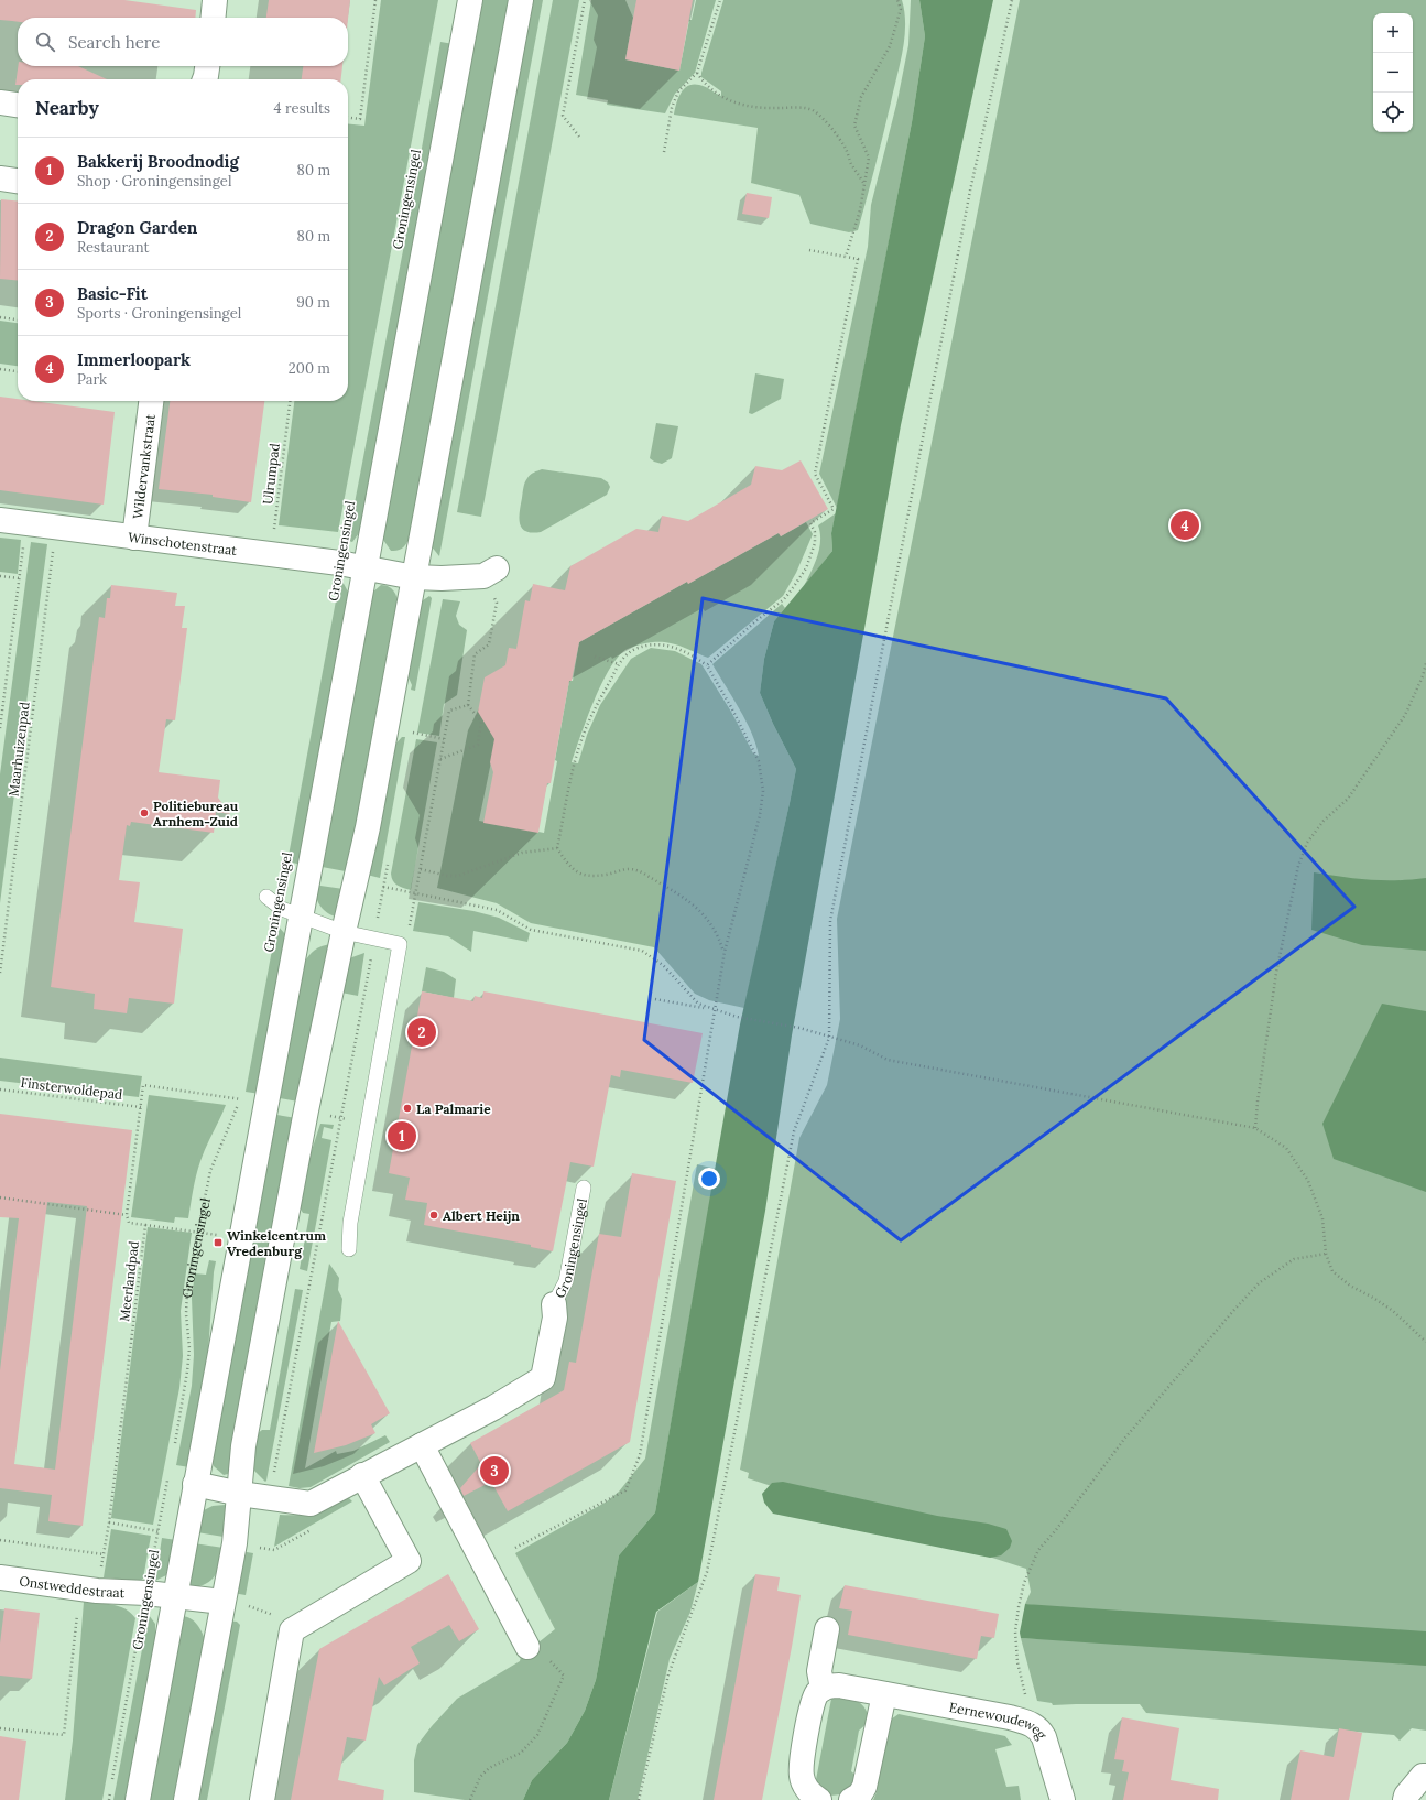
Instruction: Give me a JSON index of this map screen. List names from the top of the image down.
{
  "streets": {
    "street": [
      "Groningensingel",
      "Wildervankstraat",
      "Winschotenstraat",
      "Onstweddestraat",
      "Eernewoudeweg"
    ],
    "path": [
      "Ulrumpad",
      "Maarhuizenpad",
      "Finsterwoldepad",
      "Meerlandpad"
    ]
  },
  "crossings": [
    ["Groningensingel", "Winschotenstraat"],
    ["Groningensingel", "Onstweddestraat"],
    ["Wildervankstraat", "Winschotenstraat"],
    ["Ulrumpad", "Winschotenstraat"],
    ["Winschotenstraat", "Maarhuizenpad"],
    ["Meerlandpad", "Onstweddestraat"]
  ],
  "places": {
    "other": ["Politiebureau Arnhem-Zuid", "La Palmarie", "Albert Heijn"],
    "transit": ["Winkelcentrum Vredenburg"]
  },
  "page": {
    "map_buttons": ["+", "−"],
    "search": "Search here",
    "heading": ["Nearby", "4 results"],
    "list": [
      {
        "mark": "1",
        "name": "Bakkerij Broodnodig",
        "note": "Shop · Groningensingel",
        "value": "80 m"
      },
      {
        "mark": "2",
        "name": "Dragon Garden",
        "note": "Restaurant",
        "value": "80 m"
      },
      {
        "mark": "3",
        "name": "Basic-Fit",
        "note": "Sports · Groningensingel",
        "value": "90 m"
      },
      {
        "mark": "4",
        "name": "Immerloopark",
        "note": "Park",
        "value": "200 m"
      }
    ],
    "pins": [
      "4",
      "2",
      "1",
      "3"
    ]
  }
}
